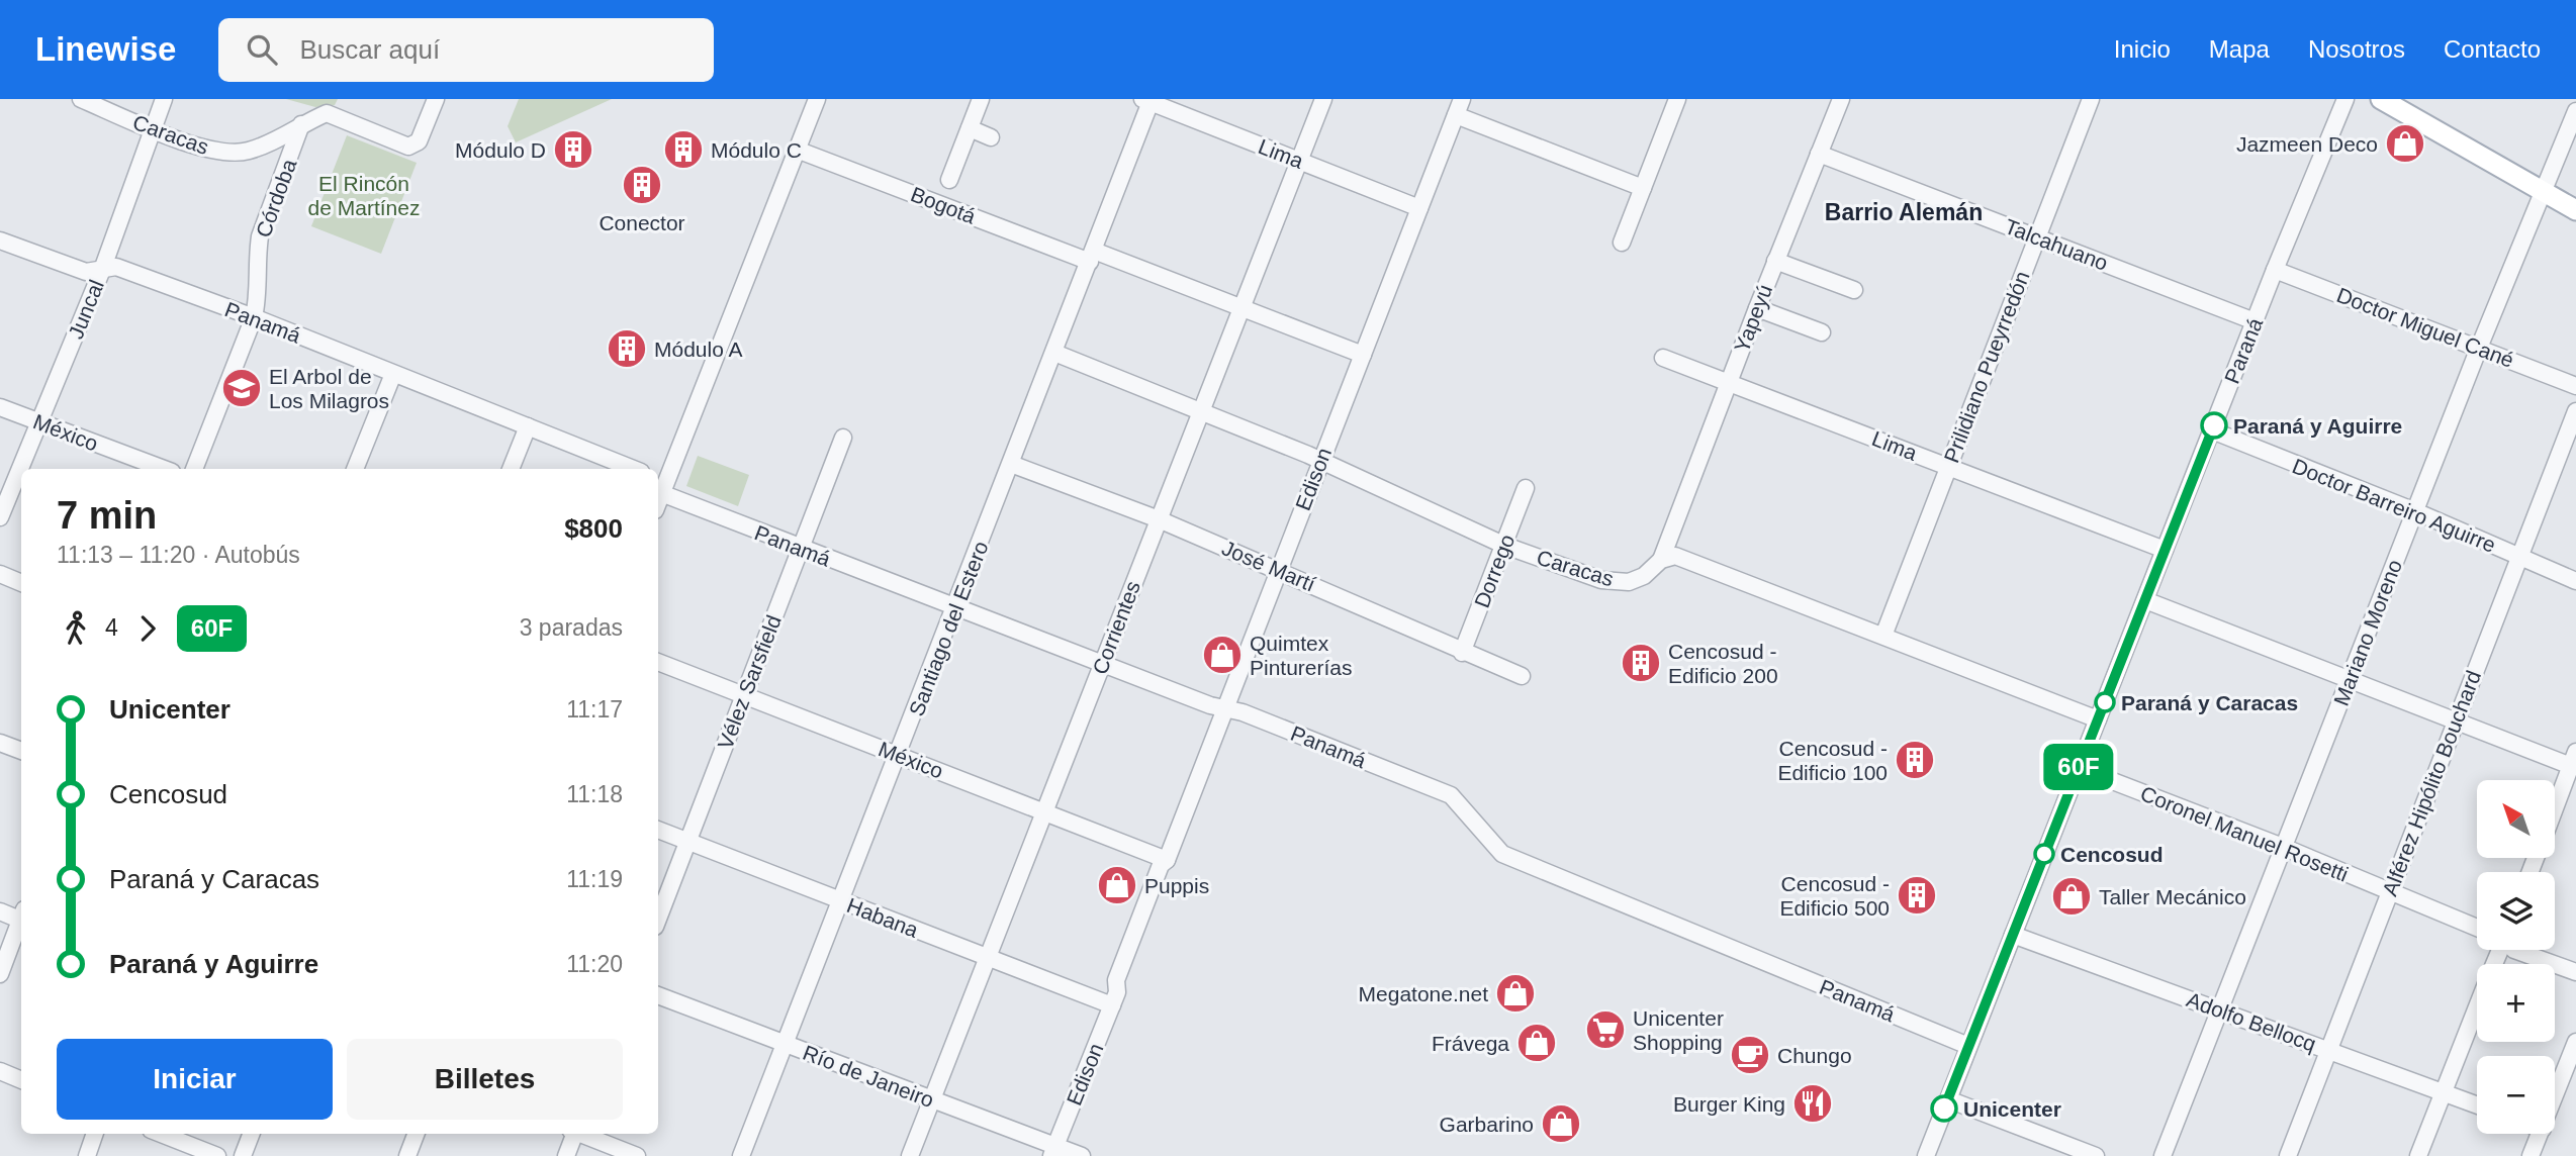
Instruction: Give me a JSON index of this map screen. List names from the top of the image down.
{
  "streets": {
    "street": [
      "Caracas",
      "Lima",
      "Córdoba",
      "Bogotá",
      "Talcahuano",
      "Juncal",
      "Yapeyú",
      "Panamá",
      "Doctor Miguel Cané",
      "Paraná",
      "Prilidiano Pueyrredón",
      "México",
      "Edison",
      "Doctor Barreiro Aguirre",
      "José Martí",
      "Dorrego",
      "Corrientes",
      "Santiago del Estero",
      "Mariano Moreno",
      "Vélez Sarsfield",
      "Alférez Hipólito Bouchard",
      "Coronel Manuel Rosetti",
      "Habana",
      "Adolfo Bellocq",
      "Río de Janeiro"
    ]
  },
  "crossings": [
    ["Caracas", "Córdoba"],
    ["Caracas", "Juncal"],
    ["Caracas", "Yapeyú"],
    ["Caracas", "Edison"],
    ["Caracas", "Dorrego"],
    ["Caracas", "Corrientes"],
    ["Caracas", "Santiago del Estero"],
    ["Lima", "Yapeyú"],
    ["Lima", "Paraná"],
    ["Lima", "Prilidiano Pueyrredón"],
    ["Lima", "Edison"],
    ["Lima", "Corrientes"],
    ["Lima", "Santiago del Estero"],
    ["Córdoba", "Panamá"],
    ["Bogotá", "Edison"],
    ["Bogotá", "Corrientes"],
    ["Bogotá", "Santiago del Estero"],
    ["Talcahuano", "Yapeyú"],
    ["Talcahuano", "Paraná"],
    ["Talcahuano", "Prilidiano Pueyrredón"],
    ["Juncal", "Panamá"],
    ["Juncal", "México"],
    ["Panamá", "Paraná"],
    ["Panamá", "Edison"],
    ["Panamá", "Corrientes"],
    ["Panamá", "Santiago del Estero"],
    ["Panamá", "Vélez Sarsfield"],
    ["Doctor Miguel Cané", "Paraná"],
    ["Doctor Miguel Cané", "Mariano Moreno"],
    ["Paraná", "Doctor Barreiro Aguirre"],
    ["Paraná", "Coronel Manuel Rosetti"],
    ["Paraná", "Adolfo Bellocq"],
    ["México", "Edison"],
    ["México", "Corrientes"],
    ["México", "Santiago del Estero"],
    ["México", "Vélez Sarsfield"],
    ["Edison", "José Martí"],
    ["Edison", "Habana"],
    ["Edison", "Río de Janeiro"],
    ["Doctor Barreiro Aguirre", "Mariano Moreno"],
    ["Doctor Barreiro Aguirre", "Alférez Hipólito Bouchard"],
    ["José Martí", "Dorrego"],
    ["José Martí", "Corrientes"],
    ["José Martí", "Santiago del Estero"],
    ["Corrientes", "Habana"],
    ["Corrientes", "Río de Janeiro"],
    ["Santiago del Estero", "Habana"],
    ["Santiago del Estero", "Río de Janeiro"],
    ["Mariano Moreno", "Coronel Manuel Rosetti"],
    ["Mariano Moreno", "Adolfo Bellocq"],
    ["Vélez Sarsfield", "Habana"],
    ["Alférez Hipólito Bouchard", "Coronel Manuel Rosetti"],
    ["Alférez Hipólito Bouchard", "Adolfo Bellocq"]
  ],
  "districts": ["Barrio Alemán"],
  "parks": ["El Rincón de Martínez"],
  "places": {
    "shop": [
      "Jazmeen Deco",
      "Quimtex Pinturerías",
      "Puppis",
      "Taller Mecánico",
      "Megatone.net",
      "Frávega",
      "Garbarino"
    ],
    "building": [
      "Módulo D",
      "Módulo C",
      "Conector",
      "Módulo A",
      "Cencosud - Edificio 200",
      "Cencosud - Edificio 100",
      "Cencosud - Edificio 500"
    ],
    "school or university": ["El Arbol de Los Milagros"],
    "other": [
      "Paraná y Aguirre",
      "Paraná y Caracas",
      "Cencosud",
      "Unicenter"
    ],
    "supermarket": ["Unicenter Shopping"],
    "cafe": ["Chungo"],
    "restaurant": ["Burger King"]
  },
  "lines": ["bus line 60F"],
  "north": "top left",
  "page": {
    "header": "Linewise",
    "search": "Buscar aquí",
    "nav": [
      "Inicio",
      "Mapa",
      "Nosotros",
      "Contacto"
    ],
    "on_map": "60F",
    "heading": ["7 min", "11:13 – 11:20 · Autobús", "$800"],
    "legs": ["4", "60F", "3 paradas"],
    "list": [
      {
        "name": "Unicenter",
        "value": "11:17"
      },
      {
        "name": "Cencosud",
        "value": "11:18"
      },
      {
        "name": "Paraná y Caracas",
        "value": "11:19"
      },
      {
        "name": "Paraná y Aguirre",
        "value": "11:20"
      }
    ],
    "map_buttons": ["+", "−"],
    "buttons": ["Iniciar", "Billetes"]
  }
}
